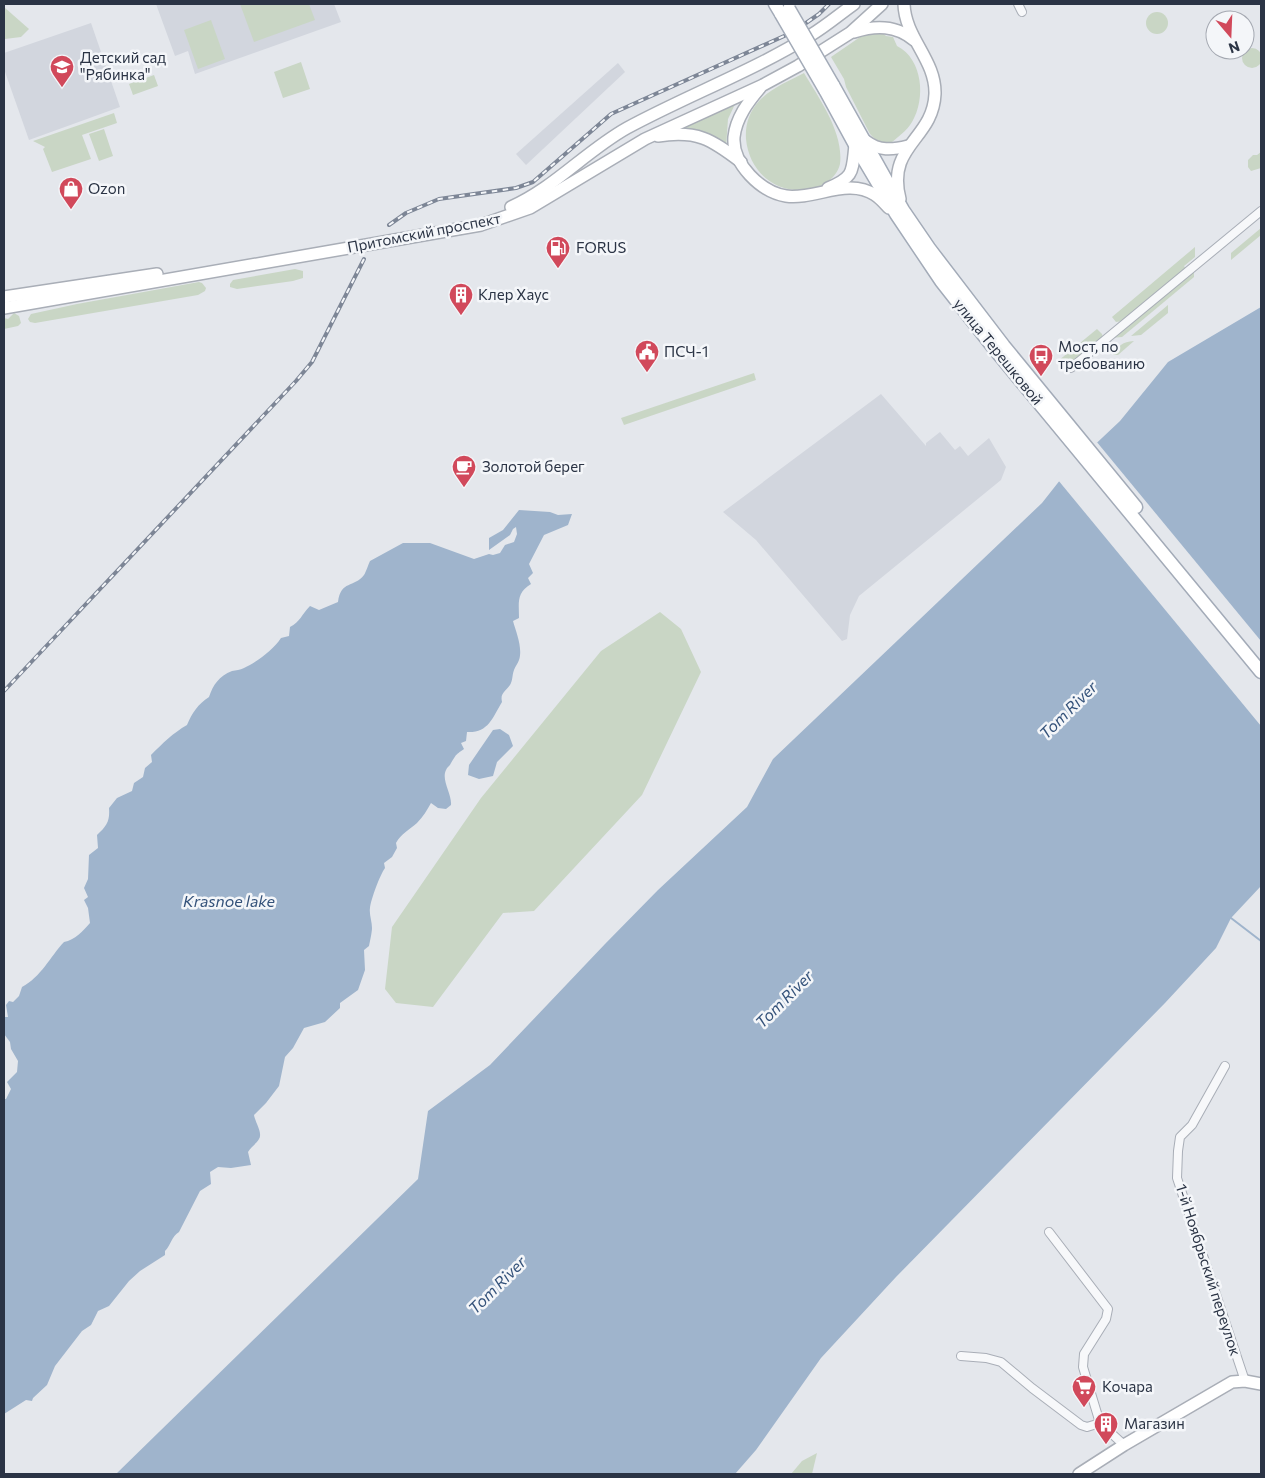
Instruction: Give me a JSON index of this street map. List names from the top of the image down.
{
  "streets": {
    "main road": ["Притомский проспект", "улица Терешковой"],
    "street": ["1-й Ноябрьский переулок"]
  },
  "water": ["Tom River", "Krasnoe lake"],
  "places": {
    "school or university": ["Детский сад \"Рябинка\""],
    "shop": ["Ozon"],
    "fuel station": ["FORUS"],
    "building": ["Клер Хаус", "Магазин"],
    "public building": ["ПСЧ-1"],
    "bus stop": ["Мост, по требованию"],
    "cafe": ["Золотой берег"],
    "supermarket": ["Кочара"]
  },
  "north": "bottom"
}
